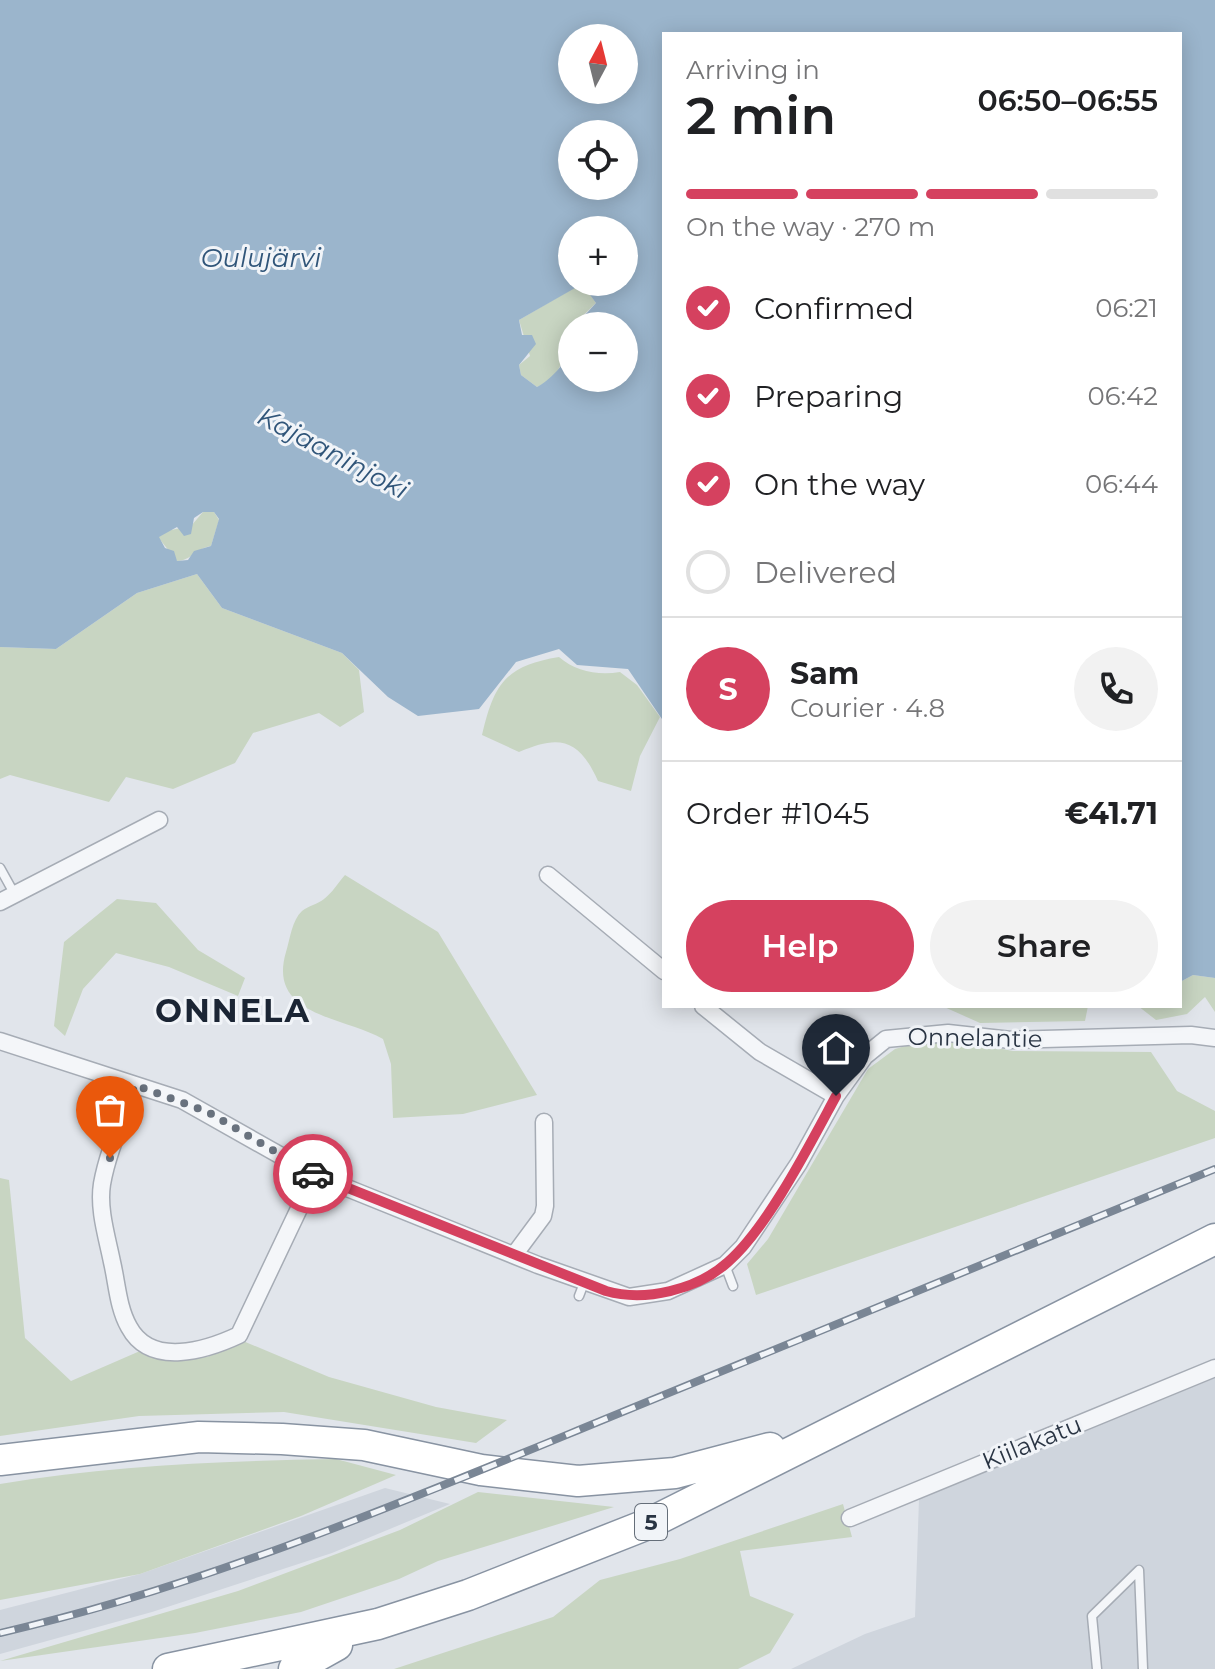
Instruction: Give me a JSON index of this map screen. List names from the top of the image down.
{
  "streets": {
    "highway": ["5"],
    "street": ["Onnelantie", "Kiilakatu"]
  },
  "districts": ["ONNELA"],
  "water": ["Oulujärvi", "Kajaaninjoki"],
  "north": "top",
  "page": {
    "map_buttons": ["+", "−"],
    "heading": ["2 min", "Arriving in", "06:50–06:55"],
    "panel": [
      "Sam",
      "Courier · 4.8",
      "Order #1045",
      "€41.71"
    ],
    "bar": "On the way · 270 m",
    "list": [
      ["Confirmed", "06:21"],
      ["Preparing", "06:42"],
      ["On the way", "06:44"],
      "Delivered"
    ],
    "round": "S",
    "buttons": ["Help", "Share"]
  }
}
